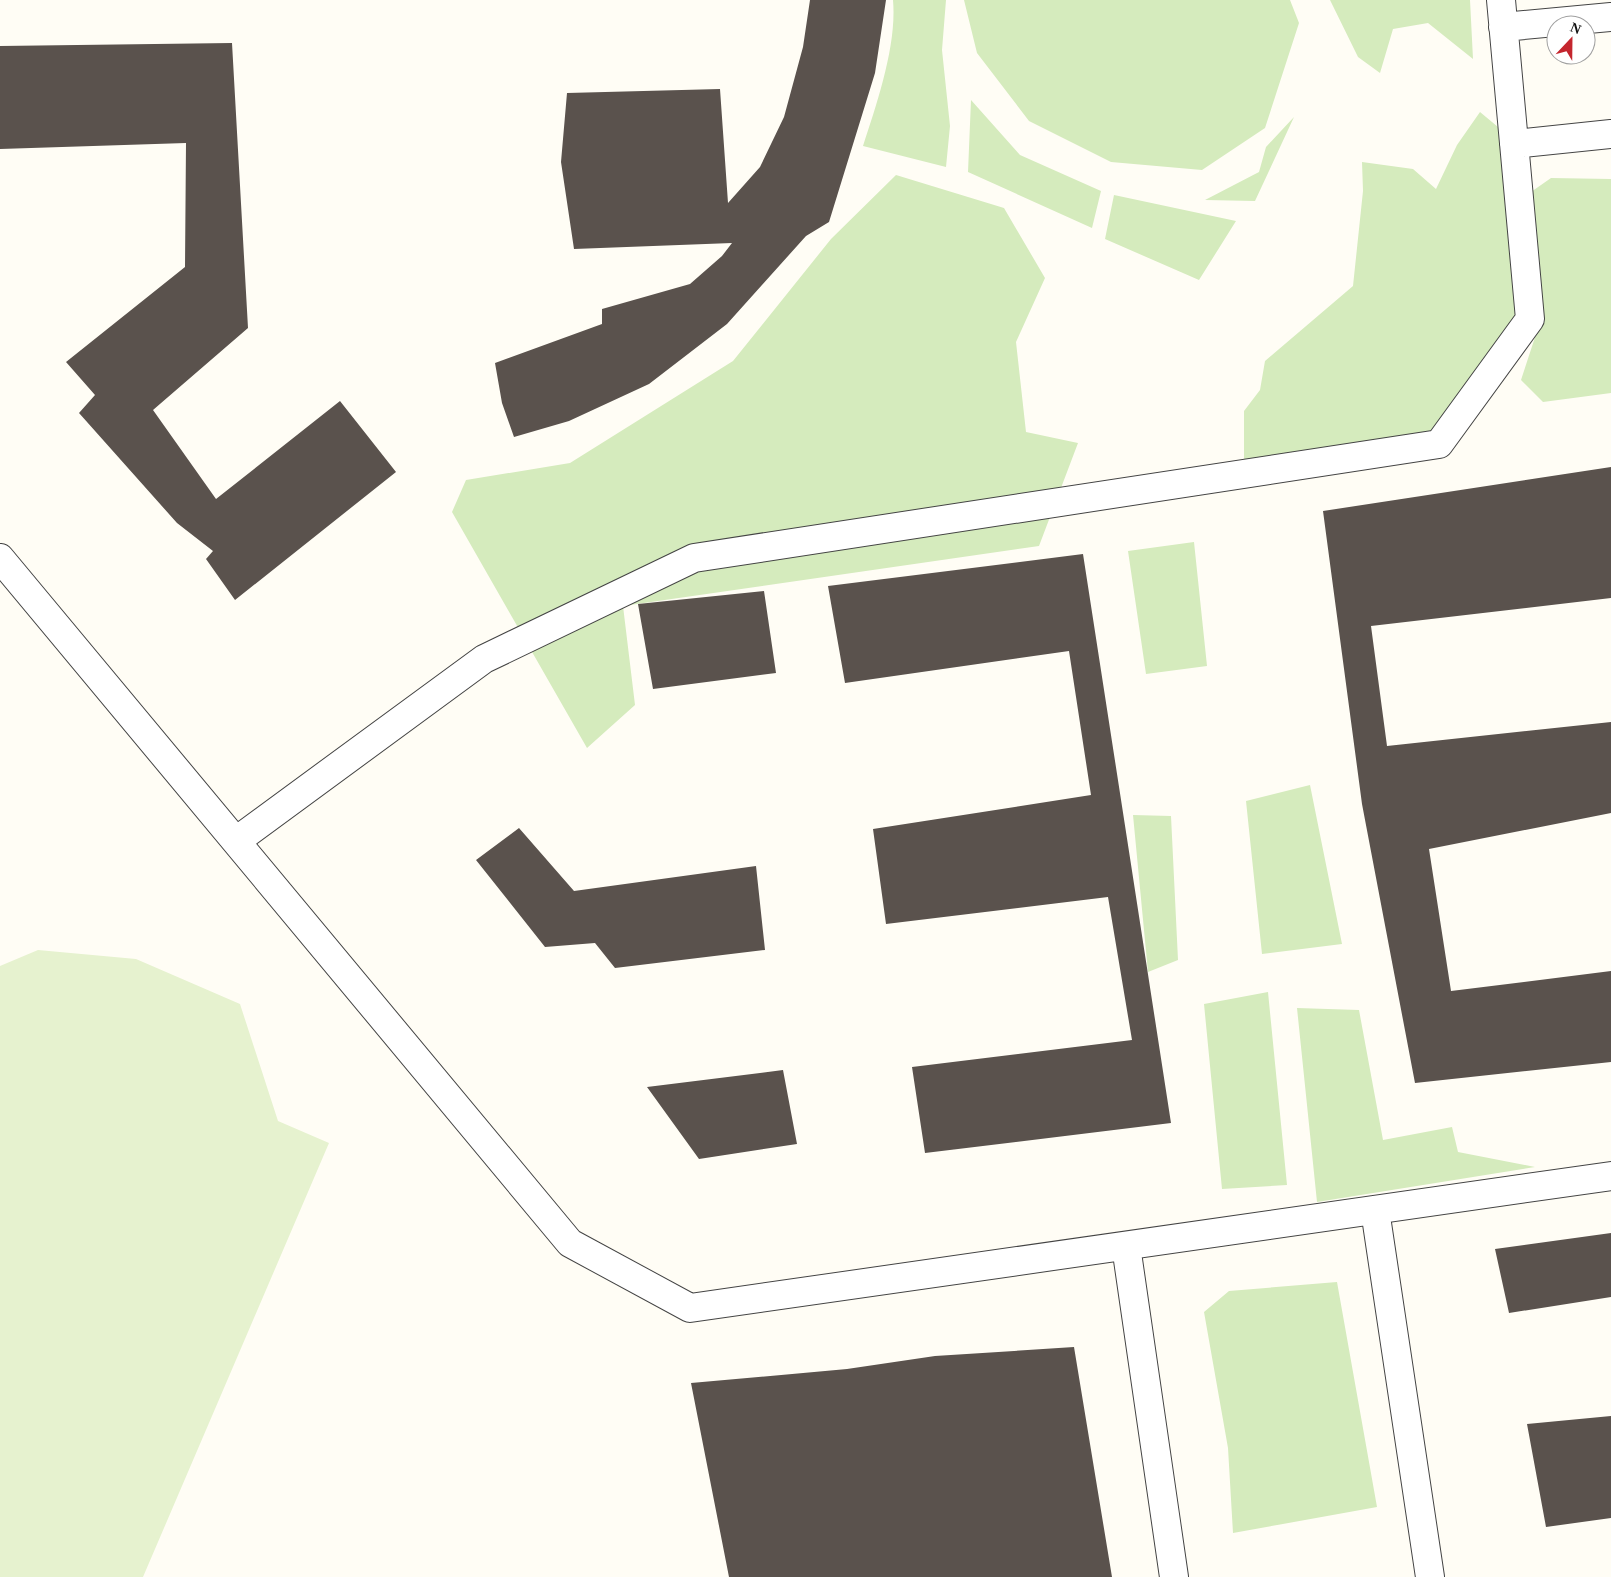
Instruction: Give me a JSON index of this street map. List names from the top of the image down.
{
  "north": "top"
}
